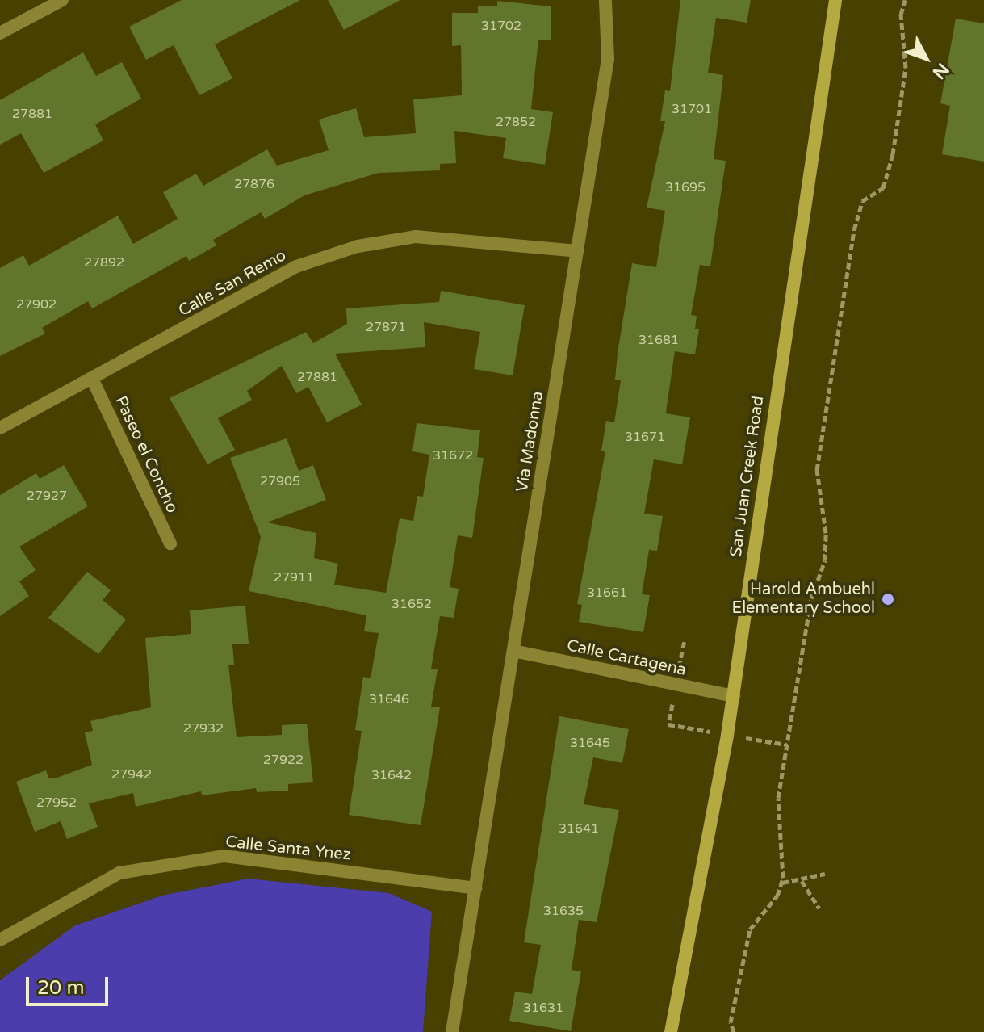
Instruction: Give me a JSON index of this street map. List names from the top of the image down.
{
  "streets": {
    "street": [
      "Calle San Remo",
      "Via Madonna",
      "Paseo el Concho",
      "San Juan Creek Road",
      "Calle Cartagena",
      "Calle Santa Ynez"
    ]
  },
  "crossings": [
    ["Calle San Remo", "Via Madonna"],
    ["Calle San Remo", "Paseo el Concho"],
    ["Via Madonna", "Calle Cartagena"],
    ["Via Madonna", "Calle Santa Ynez"],
    ["San Juan Creek Road", "Calle Cartagena"]
  ],
  "places": ["Harold Ambuehl Elementary School"],
  "house_numbers": [
    "31702",
    "31701",
    "27881",
    "27852",
    "27876",
    "31695",
    "27892",
    "27902",
    "27871",
    "31681",
    "27881",
    "31671",
    "31672",
    "27905",
    "27927",
    "27911",
    "31661",
    "31652",
    "31646",
    "27932",
    "31645",
    "27922",
    "27942",
    "31642",
    "27952",
    "31641",
    "31635",
    "31631"
  ],
  "scale_bar": "20 m",
  "north": "bottom right"
}
